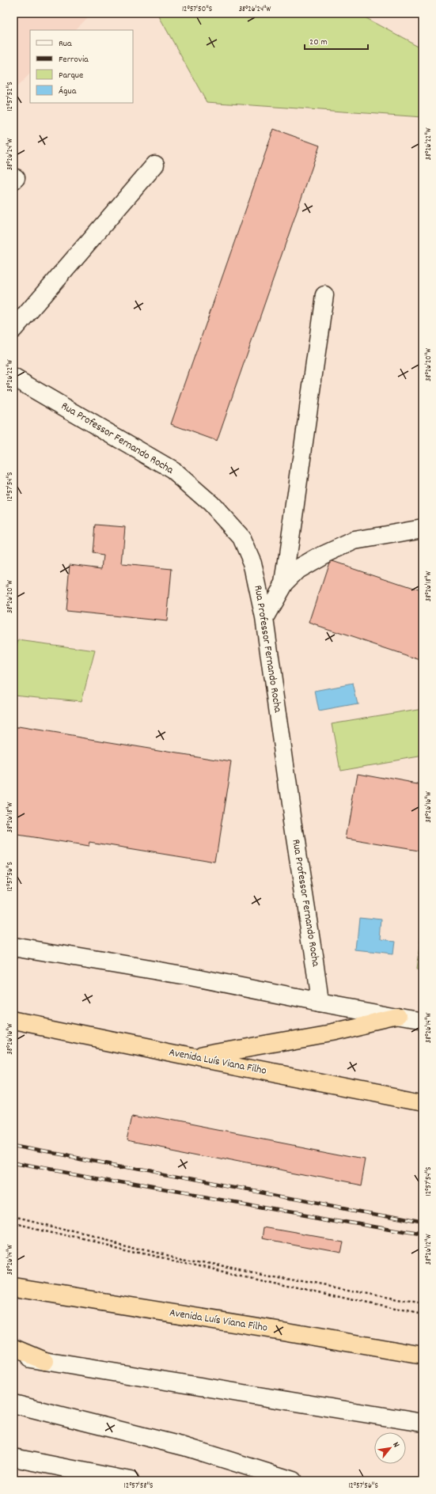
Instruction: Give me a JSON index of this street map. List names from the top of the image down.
{
  "streets": {
    "highway": ["Avenida Luís Viana Filho"],
    "street": ["Rua Professor Fernando Rocha"]
  },
  "legend": [
    "Rua",
    "Ferrovia",
    "Parque",
    "Água"
  ],
  "scale_bar": "20 m",
  "north": "top right",
  "coordinates": [
    "12°57'50\"S",
    "38°26'24\"W",
    "12°57'52\"S",
    "38°26'22\"W",
    "38°26'20\"W",
    "12°57'54\"S",
    "38°26'18\"W",
    "38°26'16\"W",
    "12°57'56\"S",
    "38°26'14\"W",
    "38°26'12\"W",
    "12°57'58\"S"
  ]
}
